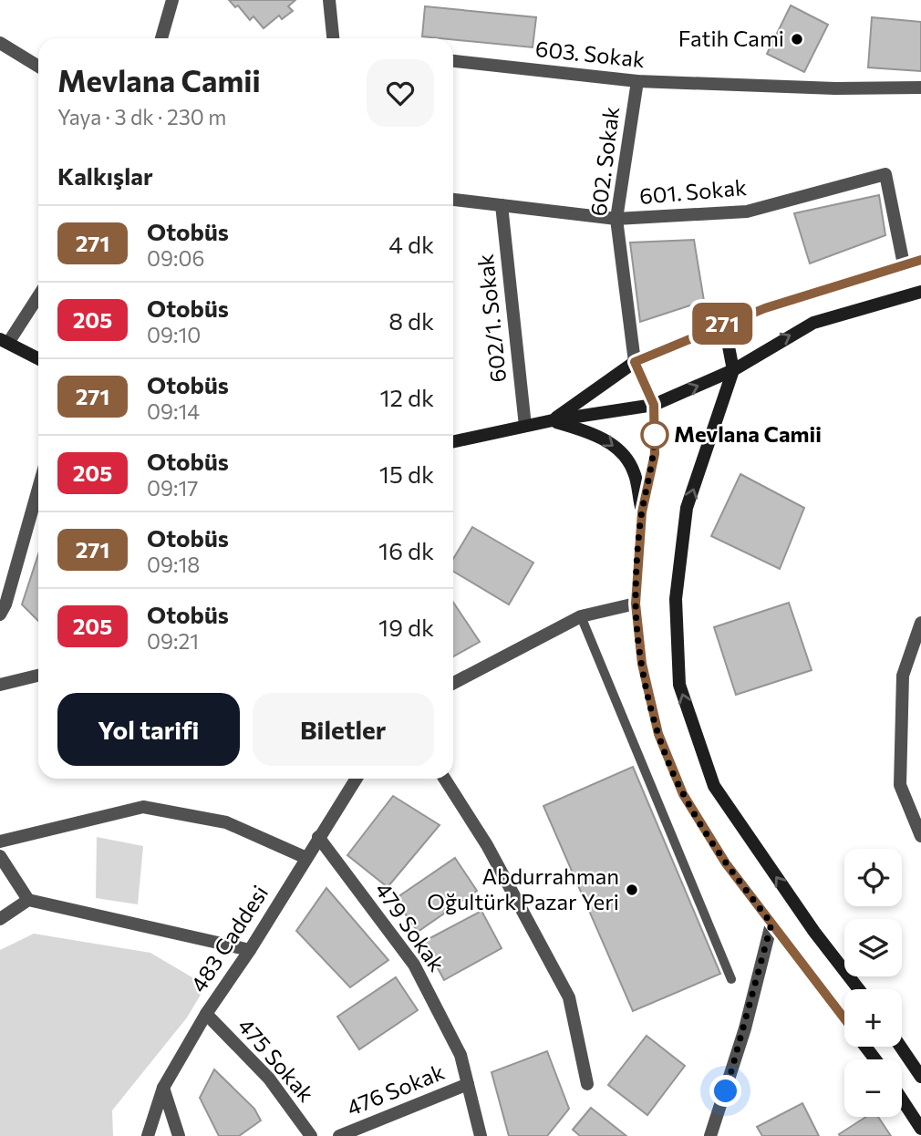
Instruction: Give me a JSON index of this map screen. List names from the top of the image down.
{
  "streets": {
    "street": [
      "603. Sokak",
      "602. Sokak",
      "601. Sokak",
      "602/1. Sokak",
      "479 Sokak",
      "483 Caddesi",
      "475 Sokak",
      "476 Sokak"
    ]
  },
  "crossings": [
    ["603. Sokak", "602. Sokak"],
    ["602. Sokak", "601. Sokak"],
    ["601. Sokak", "602/1. Sokak"],
    ["479 Sokak", "483 Caddesi"],
    ["479 Sokak", "476 Sokak"],
    ["483 Caddesi", "475 Sokak"]
  ],
  "places": ["Fatih Cami", "Mevlana Camii", "Abdurrahman Oğultürk Pazar Yeri"],
  "lines": ["bus line 271"],
  "page": {
    "on_map": "271",
    "heading": [
      ["Mevlana Camii", "Yaya · 3 dk · 230 m"],
      "Kalkışlar"
    ],
    "list": [
      {
        "mark": "271",
        "name": "Otobüs",
        "note": "09:06",
        "value": "4 dk"
      },
      {
        "mark": "205",
        "name": "Otobüs",
        "note": "09:10",
        "value": "8 dk"
      },
      {
        "mark": "271",
        "name": "Otobüs",
        "note": "09:14",
        "value": "12 dk"
      },
      {
        "mark": "205",
        "name": "Otobüs",
        "note": "09:17",
        "value": "15 dk"
      },
      {
        "mark": "271",
        "name": "Otobüs",
        "note": "09:18",
        "value": "16 dk"
      },
      {
        "mark": "205",
        "name": "Otobüs",
        "note": "09:21",
        "value": "19 dk"
      }
    ],
    "buttons": ["Yol tarifi", "Biletler"],
    "map_buttons": ["+", "−"]
  }
}
